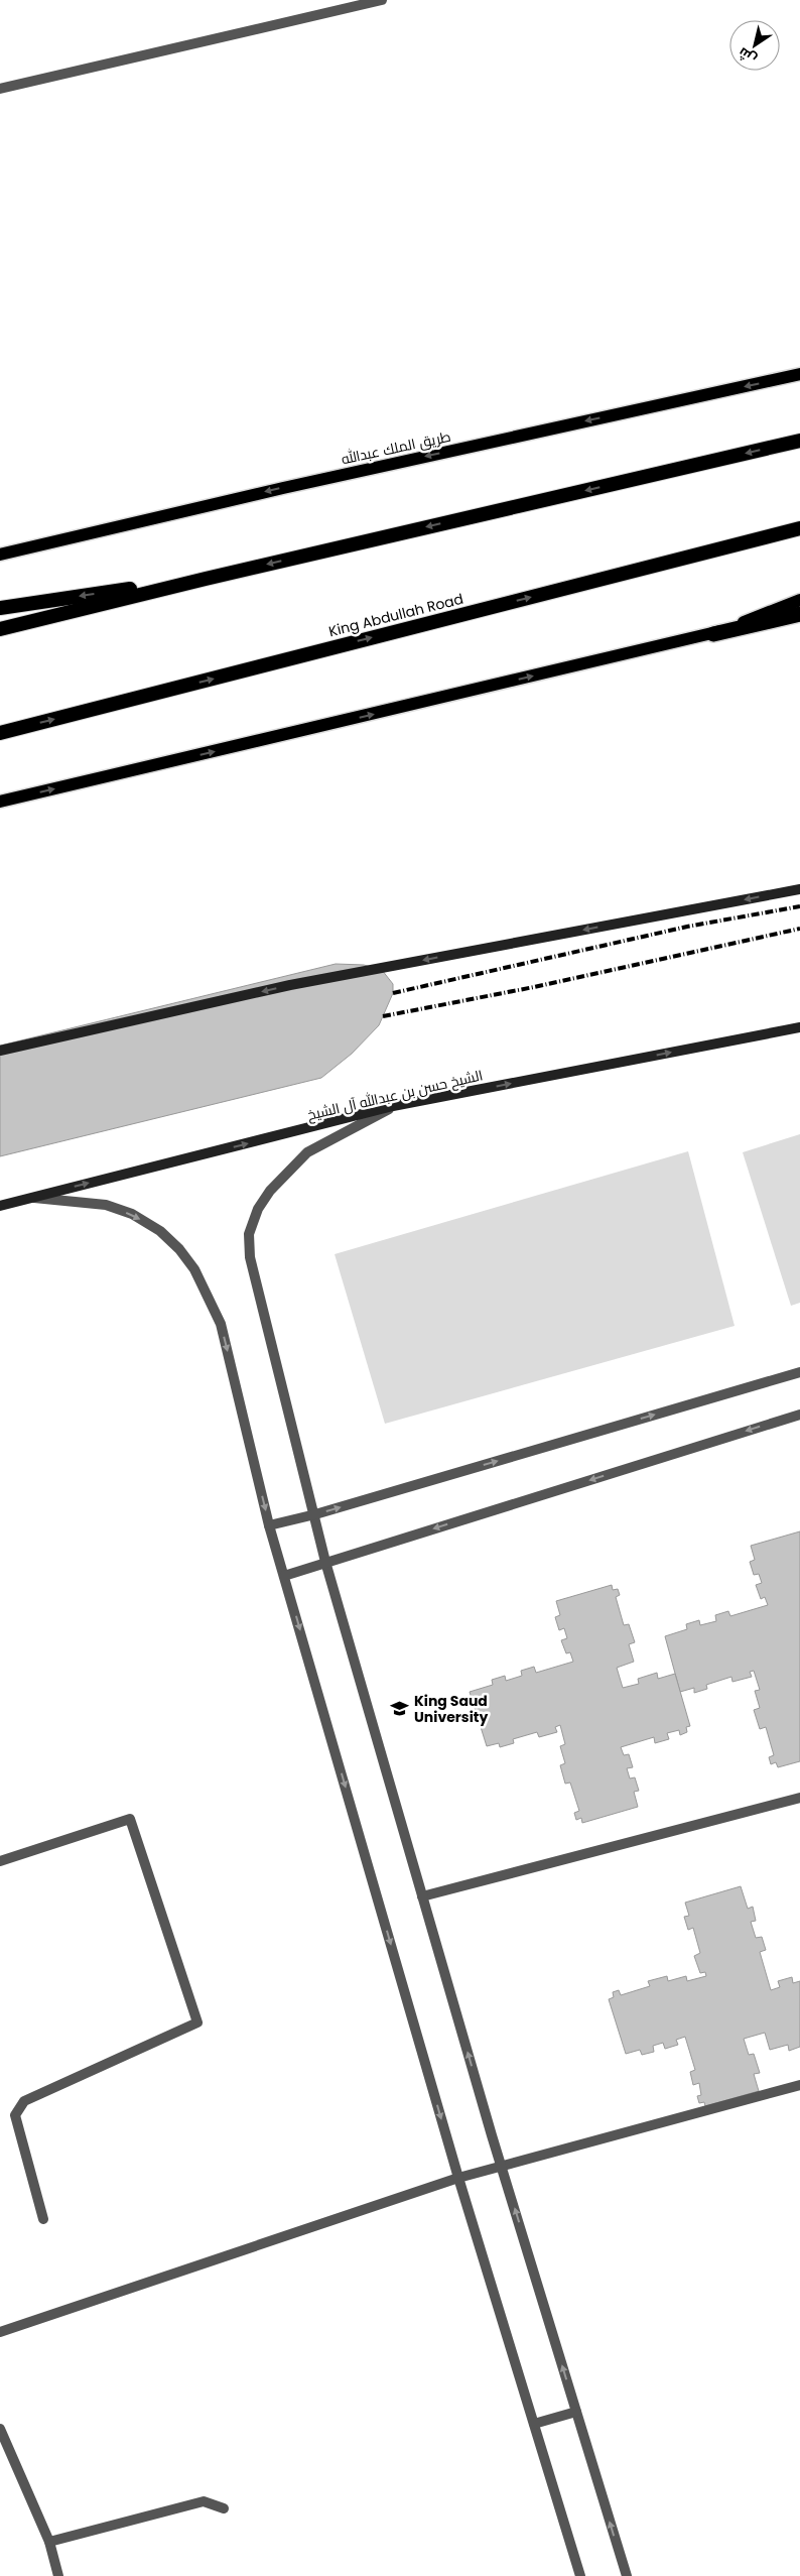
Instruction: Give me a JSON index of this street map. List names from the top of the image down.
{
  "streets": {
    "highway": ["King Abdullah Road"],
    "main road": ["طريق الملك عبدالله", "الشيخ حسن بن عبدالله آل الشيخ"]
  },
  "one_way": ["طريق الملك عبدالله", "الشيخ حسن بن عبدالله آل الشيخ"],
  "places": {
    "school or university": ["King Saud University"]
  },
  "north": "bottom left"
}
